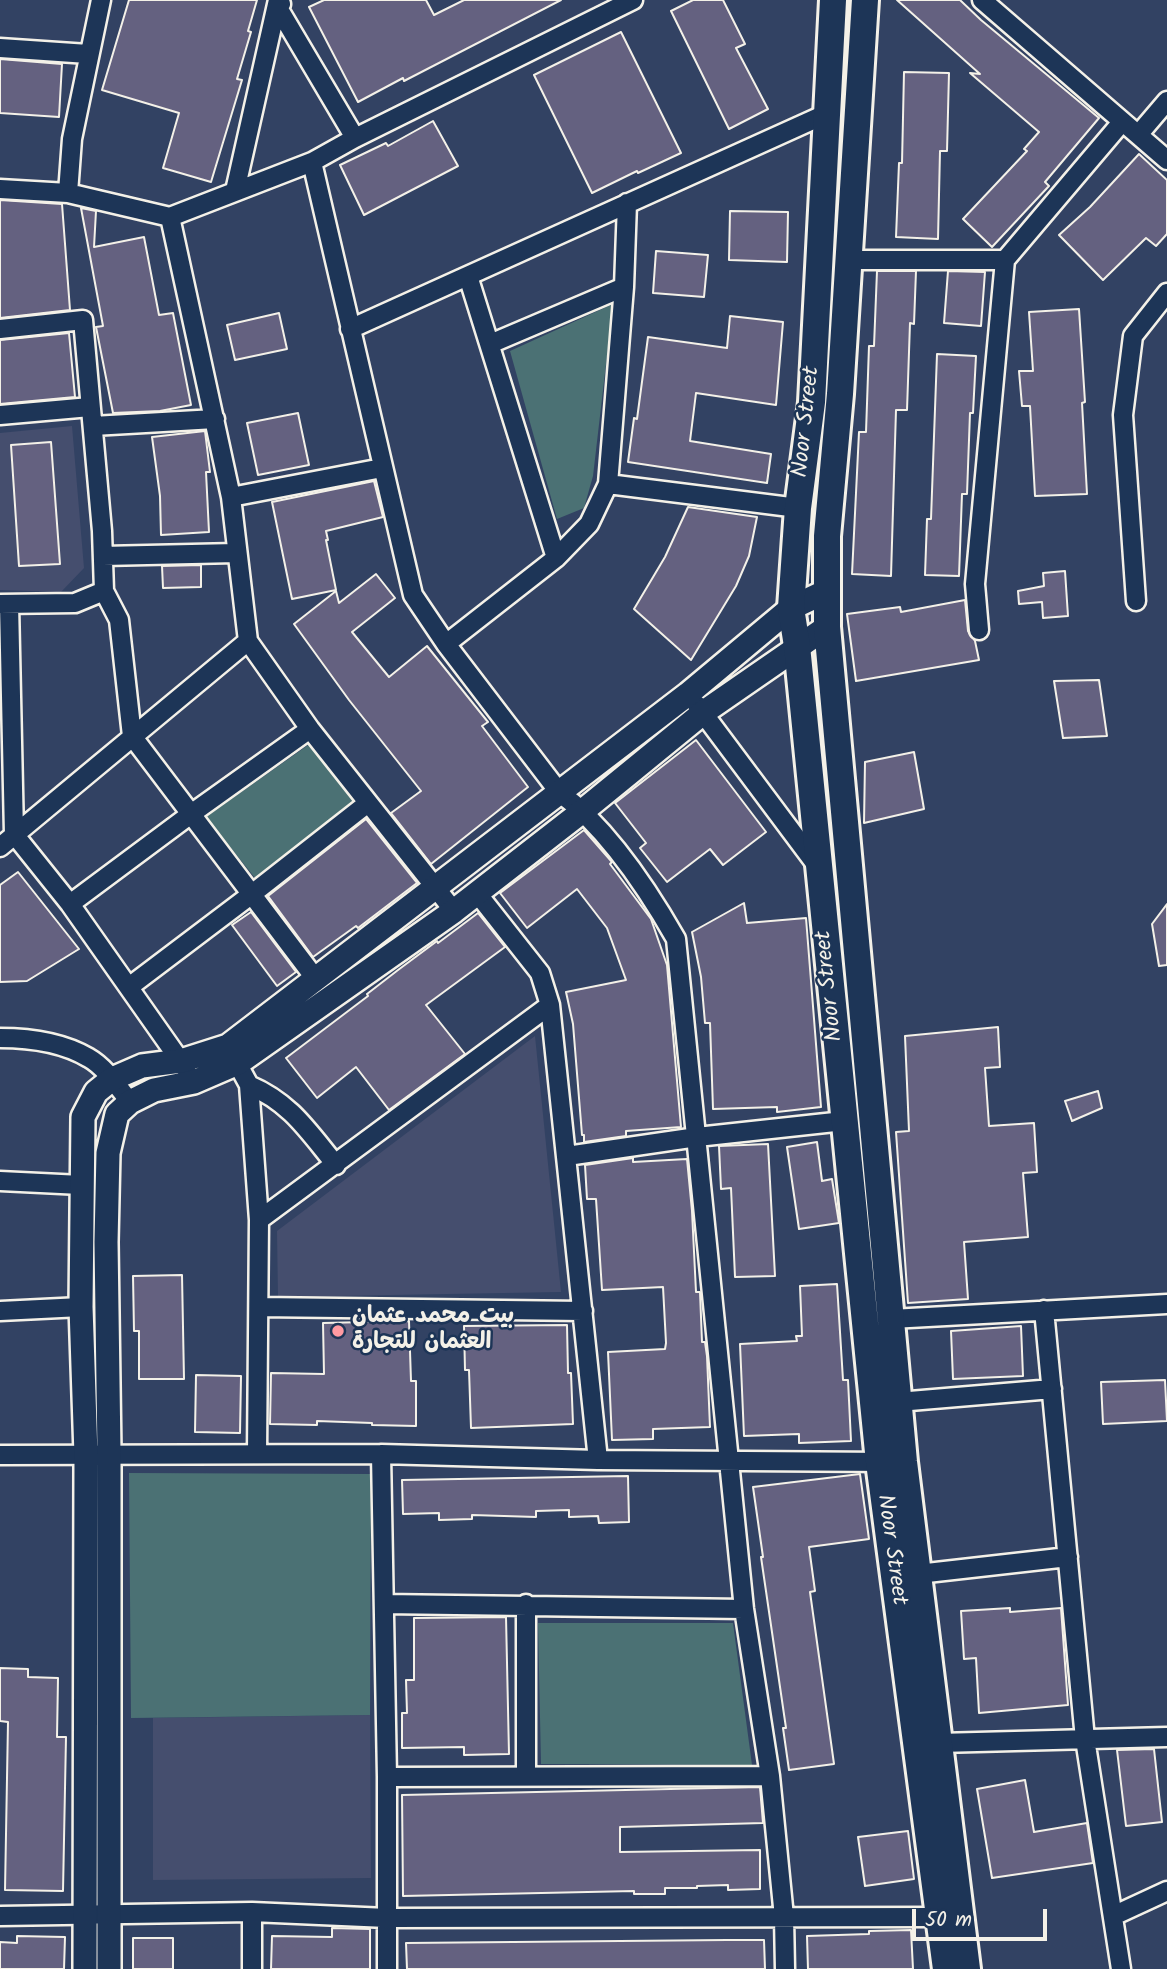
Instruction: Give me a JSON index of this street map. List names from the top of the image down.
{
  "streets": {
    "main road": ["Noor Street"]
  },
  "places": ["بيت محمد عثمان العثمان للتجارة"],
  "scale_bar": "50 m"
}
